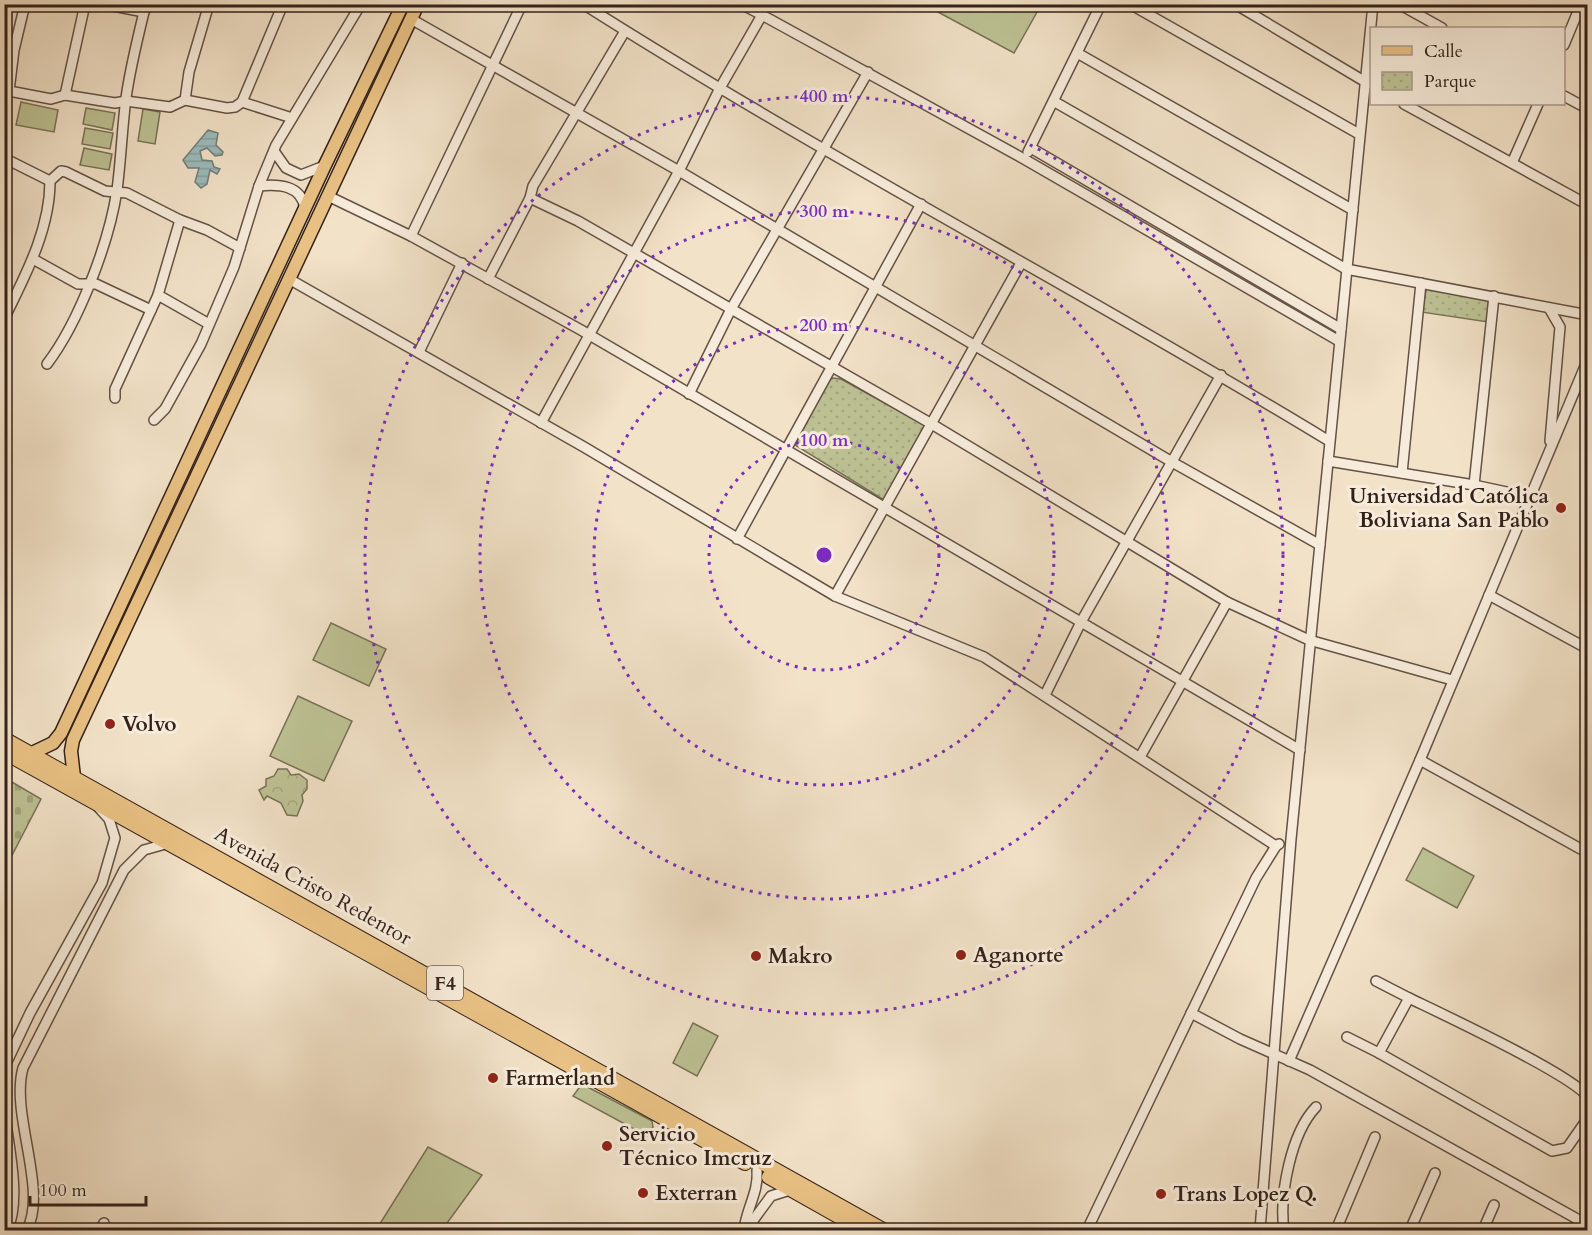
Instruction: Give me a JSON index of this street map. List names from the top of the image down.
{
  "streets": {
    "highway": ["Avenida Cristo Redentor", "F4"]
  },
  "places": [
    "Universidad Católica Boliviana San Pablo",
    "Volvo",
    "Aganorte",
    "Makro",
    "Farmerland",
    "Servicio Técnico Imcruz",
    "Exterran",
    "Trans Lopez Q."
  ],
  "legend": ["Calle", "Parque"],
  "scale_bar": "100 m",
  "rings": [
    "400 m",
    "300 m",
    "200 m",
    "100 m"
  ]
}
